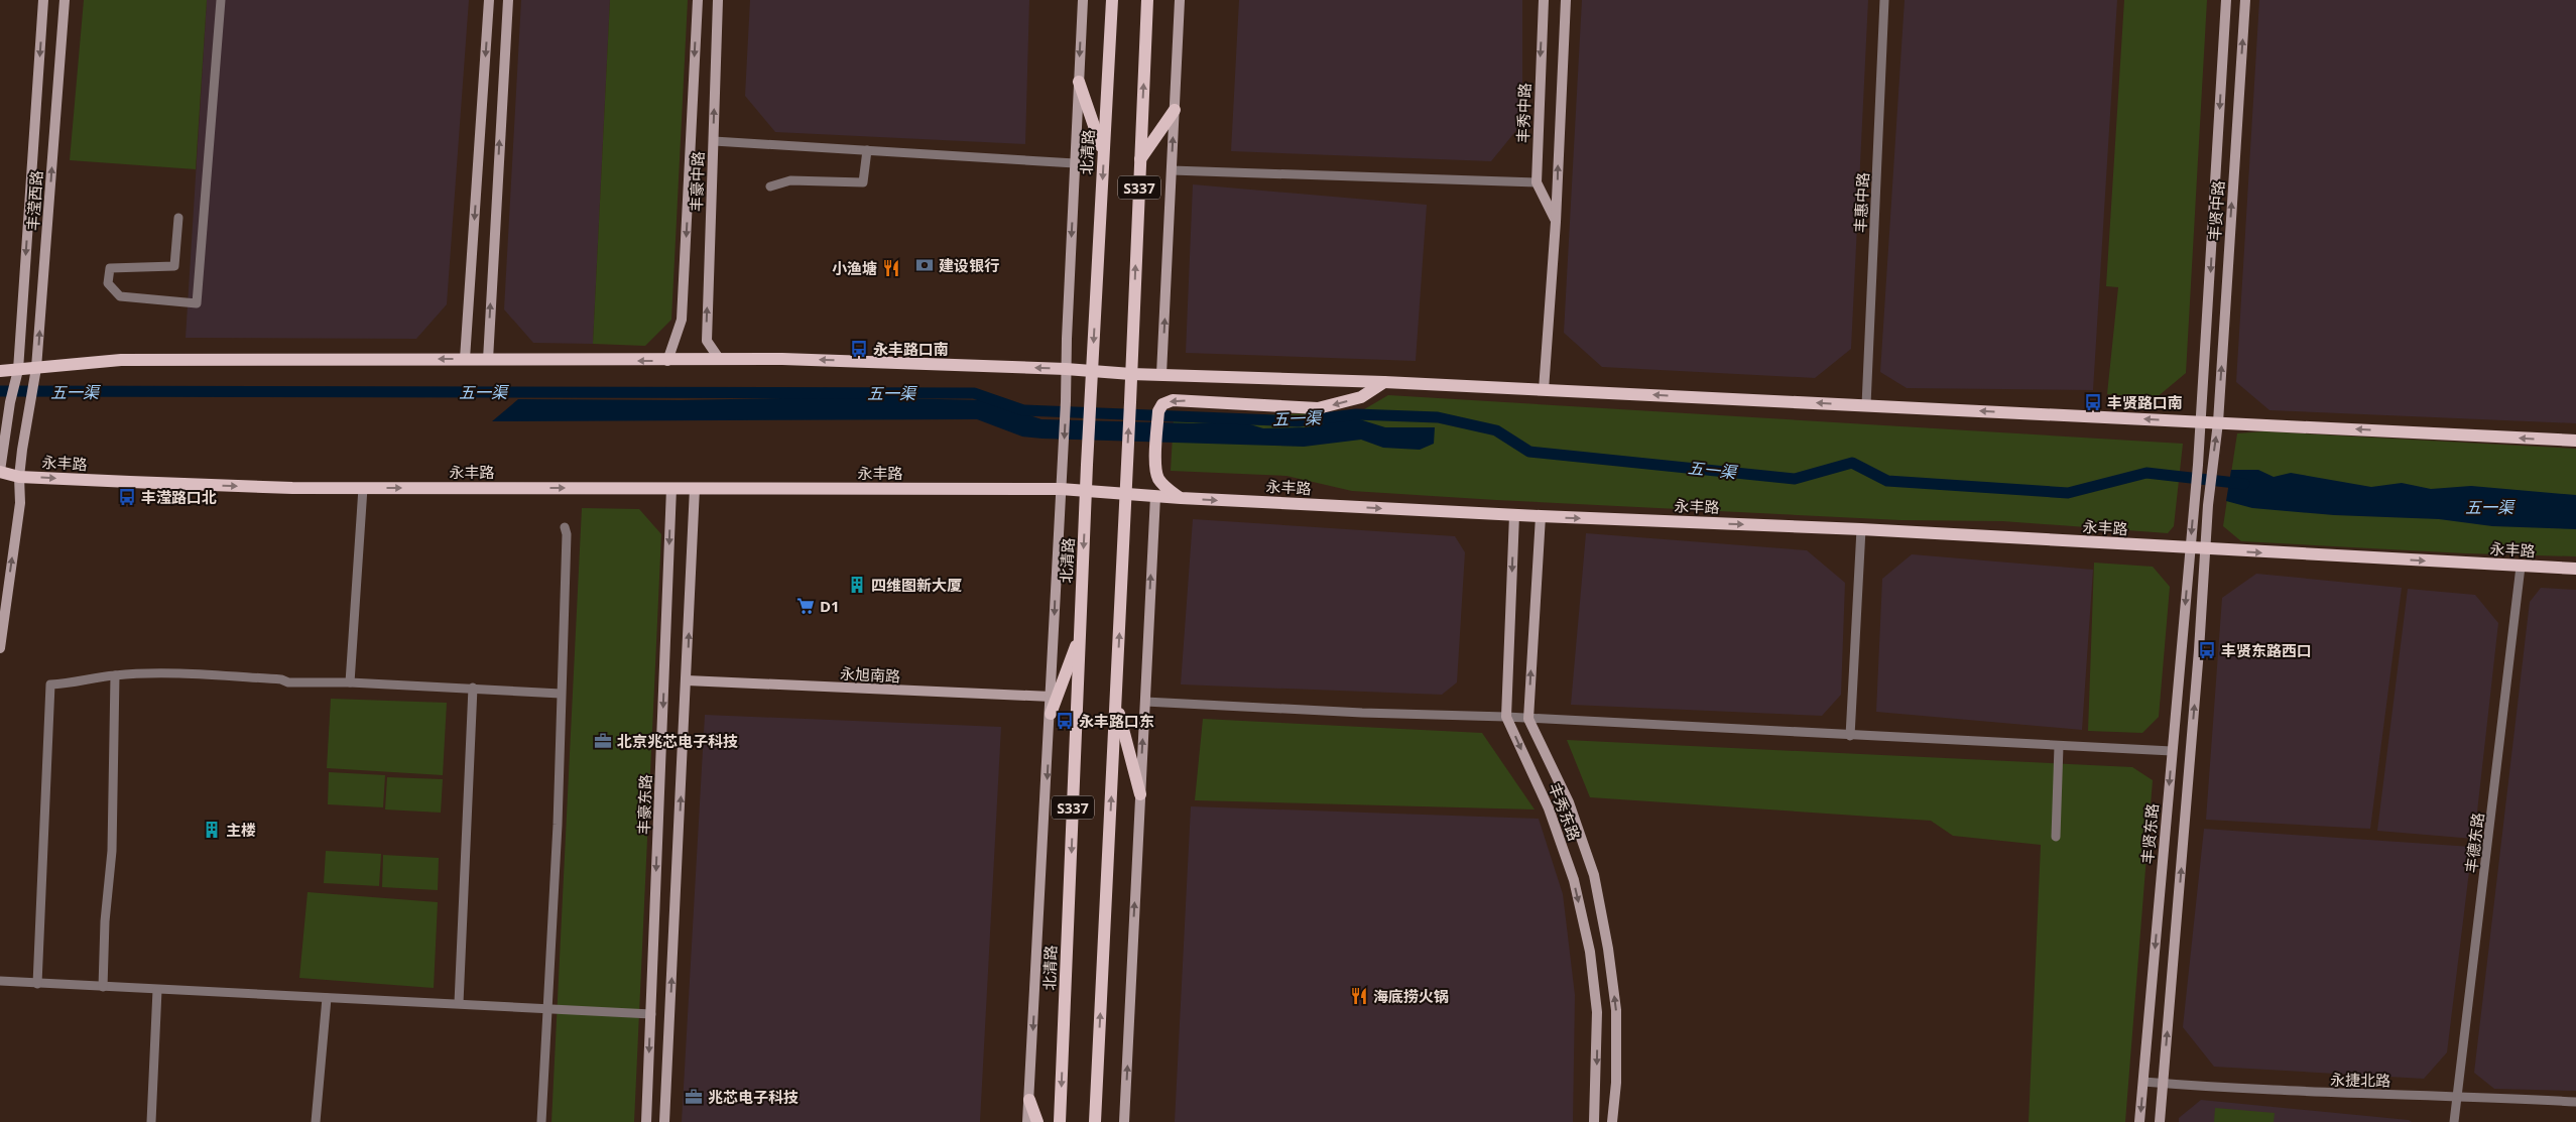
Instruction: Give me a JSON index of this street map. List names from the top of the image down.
{
  "streets": {
    "main road": ["北清路", "S337", "永丰路"],
    "street": [
      "丰秀中路",
      "丰豪中路",
      "丰滢西路",
      "丰惠中路",
      "丰贤中路",
      "永旭南路",
      "丰豪东路",
      "丰秀东路",
      "丰贤东路",
      "丰德东路",
      "永捷北路"
    ]
  },
  "crossings": [
    ["北清路", "永丰路"],
    ["北清路", "永旭南路"],
    ["S337", "永丰路"],
    ["丰滢西路", "永丰路"],
    ["丰贤中路", "永丰路"],
    ["丰贤中路", "丰贤东路"],
    ["永丰路", "丰豪东路"],
    ["永丰路", "丰秀东路"],
    ["永丰路", "丰贤东路"],
    ["永丰路", "丰德东路"],
    ["丰贤东路", "永捷北路"],
    ["丰德东路", "永捷北路"]
  ],
  "one_way": ["永丰路"],
  "water": ["五一渠"],
  "places": {
    "bank": ["建设银行"],
    "restaurant": ["小渔塘", "海底捞火锅"],
    "bus stop": [
      "永丰路口南",
      "丰贤路口南",
      "丰滢路口北",
      "丰贤东路西口",
      "永丰路口东"
    ],
    "building": ["四维图新大厦", "主楼"],
    "supermarket": ["D1"],
    "office": ["北京兆芯电子科技", "兆芯电子科技"]
  }
}
